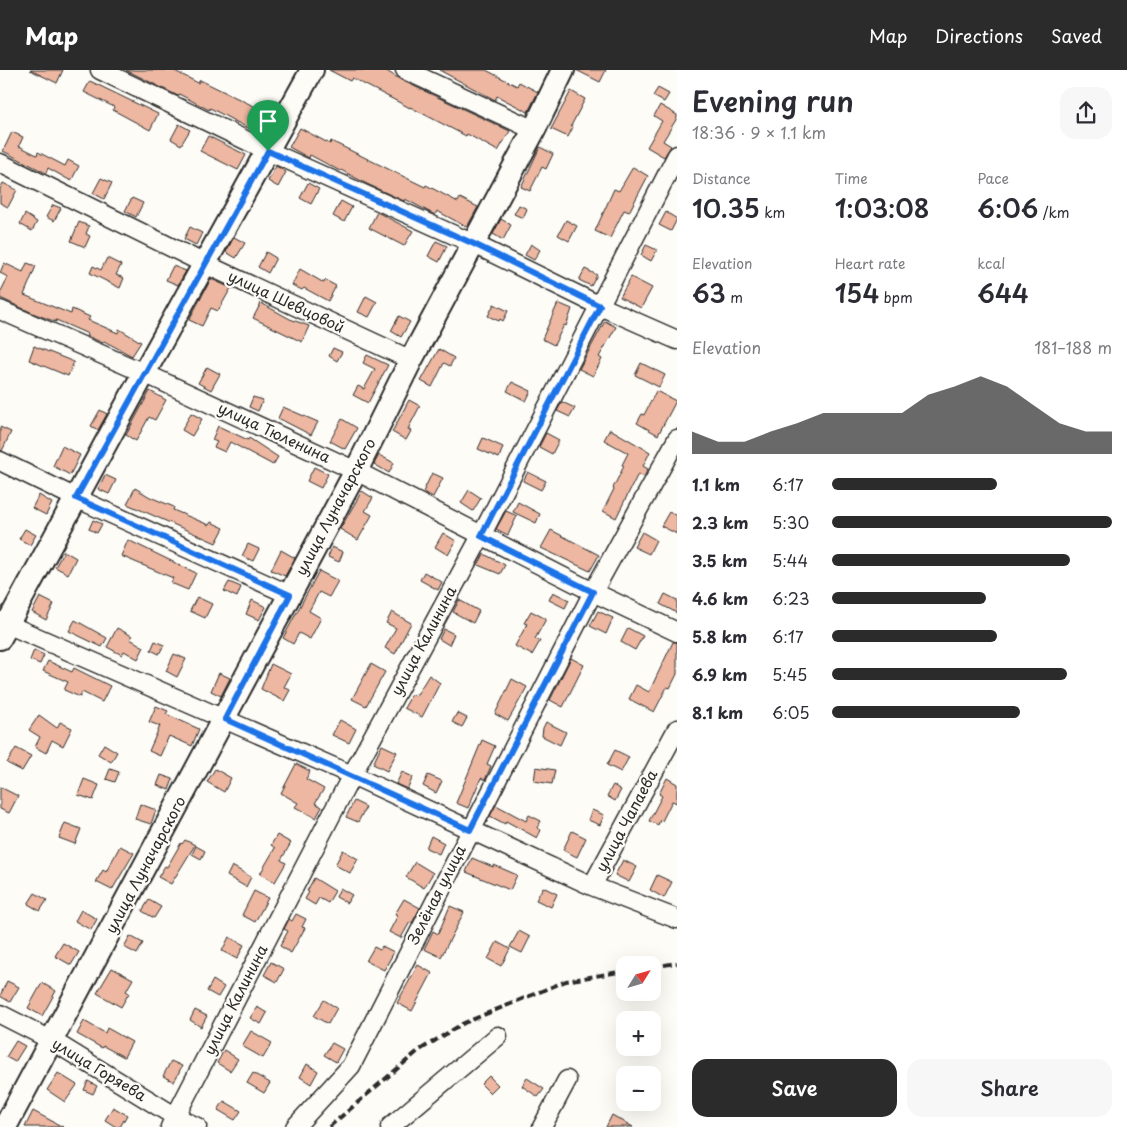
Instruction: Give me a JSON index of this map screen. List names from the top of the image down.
{
  "streets": {
    "main road": ["улица Луначарского"],
    "street": [
      "улица Шевцовой",
      "улица Тюленина",
      "улица Калинина",
      "улица Чапаева",
      "Зелёная улица",
      "улица Горяева"
    ]
  },
  "crossings": [
    ["улица Шевцовой", "улица Луначарского"],
    ["улица Тюленина", "улица Луначарского"],
    ["улица Тюленина", "улица Калинина"],
    ["улица Тюленина", "Зелёная улица"],
    ["улица Луначарского", "улица Горяева"],
    ["улица Калинина", "улица Горяева"]
  ],
  "north": "top right",
  "page": {
    "header": "Map",
    "nav": ["Map", "Directions", "Saved"],
    "heading": ["Evening run", "18:36 · 9 × 1.1 km"],
    "stats": [
      ["Distance", "10.35 km"],
      ["Time", "1:03:08"],
      ["Pace", "6:06 /km"],
      ["Elevation", "63 m"],
      ["Heart rate", "154 bpm"],
      ["kcal", "644"]
    ],
    "chart": ["Elevation", "181–188 m"],
    "list": [
      {
        "name": "1.1 km",
        "note": "6:17"
      },
      {
        "name": "2.3 km",
        "note": "5:30"
      },
      {
        "name": "3.5 km",
        "note": "5:44"
      },
      {
        "name": "4.6 km",
        "note": "6:23"
      },
      {
        "name": "5.8 km",
        "note": "6:17"
      },
      {
        "name": "6.9 km",
        "note": "5:45"
      },
      {
        "name": "8.1 km",
        "note": "6:05"
      }
    ],
    "map_buttons": ["+", "−"],
    "buttons": ["Save", "Share"]
  }
}
